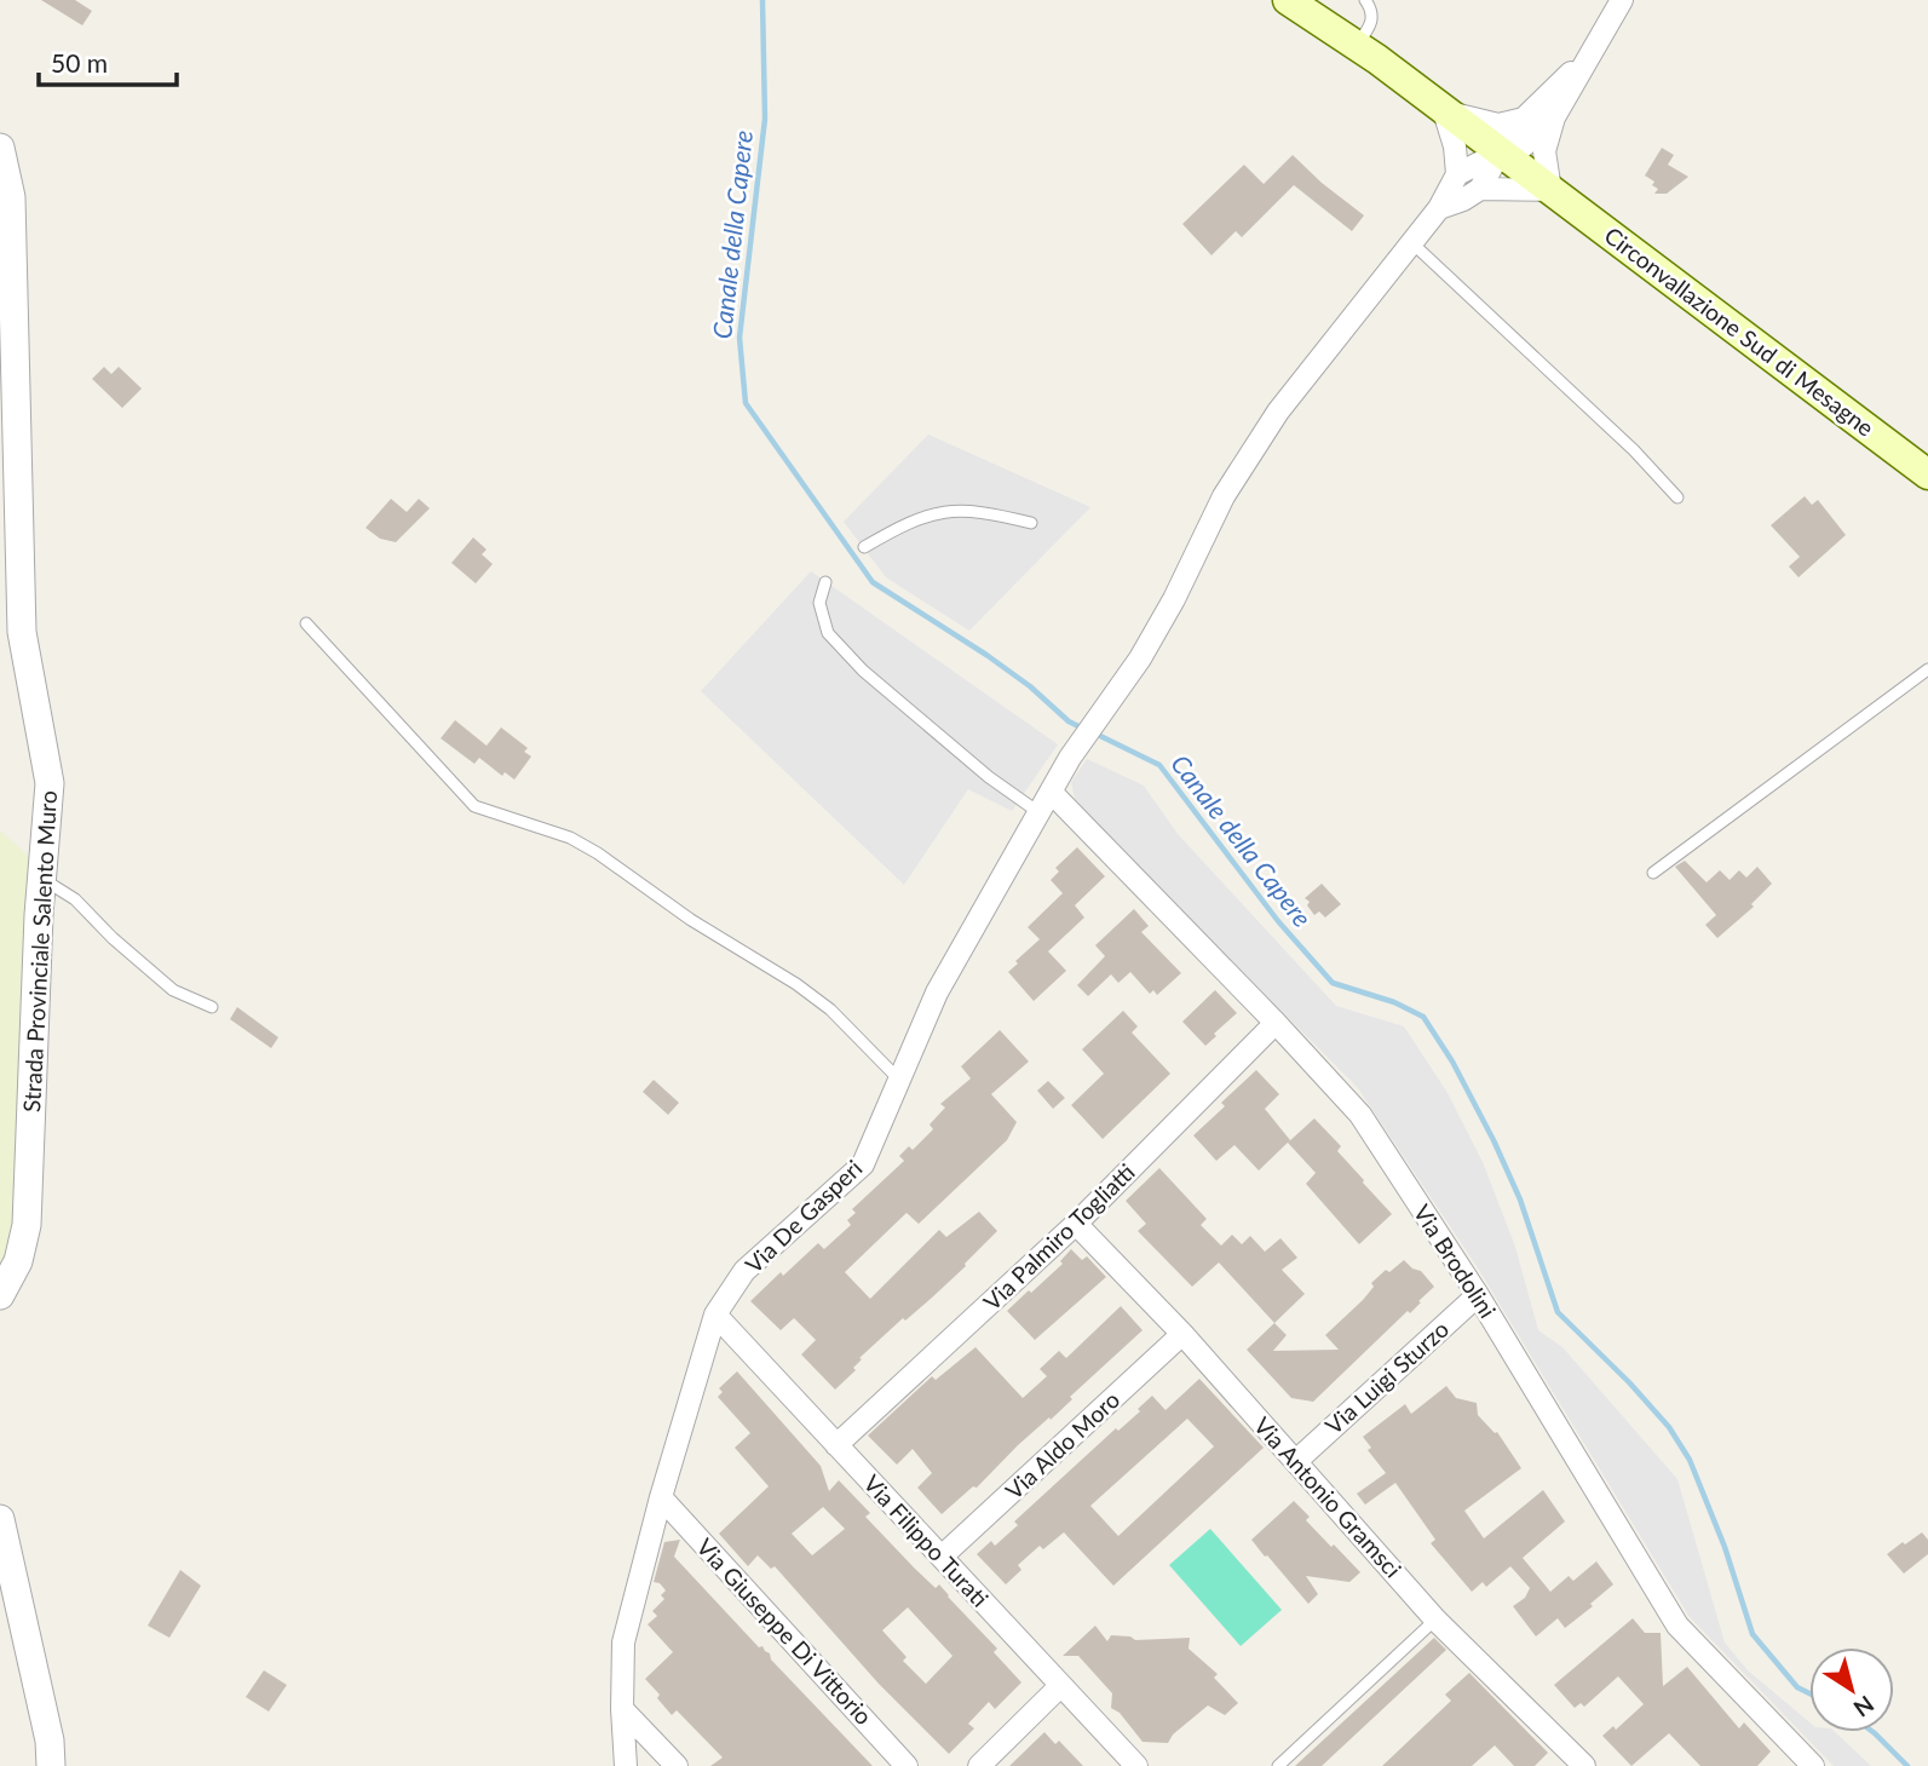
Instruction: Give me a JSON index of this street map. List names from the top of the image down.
{
  "streets": {
    "main road": ["Circonvallazione Sud di Mesagne"],
    "street": [
      "Strada Provinciale Salento Muro",
      "Via De Gasperi",
      "Via Palmiro Togliatti",
      "Via Brodolini",
      "Via Luigi Sturzo",
      "Via Aldo Moro",
      "Via Antonio Gramsci",
      "Via Filippo Turati",
      "Via Giuseppe Di Vittorio"
    ]
  },
  "crossings": [
    ["Via De Gasperi", "Via Brodolini"],
    ["Via De Gasperi", "Via Filippo Turati"],
    ["Via De Gasperi", "Via Giuseppe Di Vittorio"],
    ["Via Palmiro Togliatti", "Via Brodolini"],
    ["Via Palmiro Togliatti", "Via Antonio Gramsci"],
    ["Via Palmiro Togliatti", "Via Filippo Turati"],
    ["Via Brodolini", "Via Luigi Sturzo"],
    ["Via Luigi Sturzo", "Via Antonio Gramsci"],
    ["Via Aldo Moro", "Via Antonio Gramsci"],
    ["Via Aldo Moro", "Via Filippo Turati"]
  ],
  "water": ["Canale della Capere"],
  "scale_bar": "50 m",
  "north": "bottom right"
}
